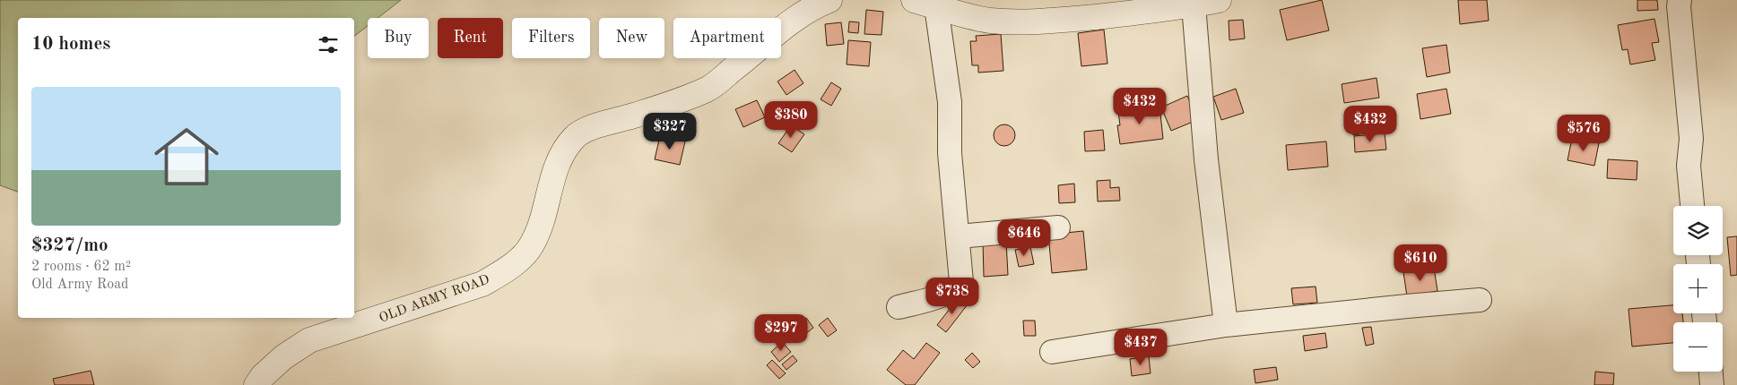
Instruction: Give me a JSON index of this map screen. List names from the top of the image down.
{
  "streets": {
    "street": ["OLD ARMY ROAD"]
  },
  "page": {
    "chip": [
      "Buy",
      "Rent",
      "Filters",
      "New",
      "Apartment"
    ],
    "heading": "10 homes",
    "list": [
      {
        "name": "$327/mo",
        "note": "2 rooms · 62 m² · Old Army Road"
      }
    ],
    "price": [
      "$432",
      "$380",
      "$432",
      "$327",
      "$576",
      "$646",
      "$610",
      "$738",
      "$297",
      "$437"
    ],
    "map_buttons": ["+", "−"]
  }
}
